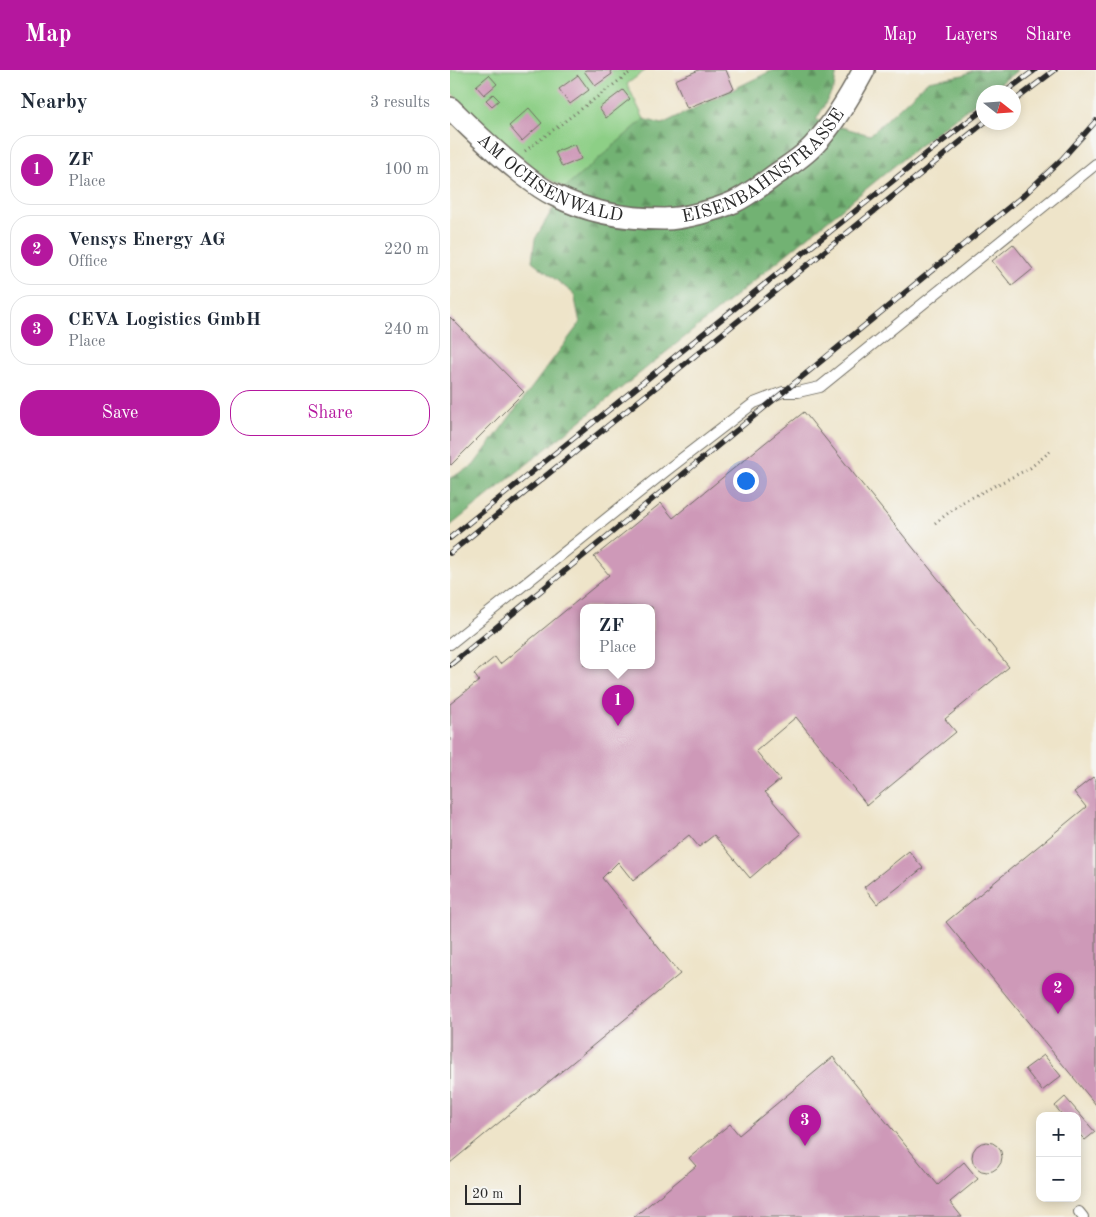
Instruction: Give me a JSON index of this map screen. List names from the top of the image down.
{
  "streets": {
    "street": ["EISENBAHNSTRASSE", "AM OCHSENWALD"]
  },
  "crossings": [
    ["EISENBAHNSTRASSE", "AM OCHSENWALD"]
  ],
  "scale_bar": "20 m",
  "north": "right",
  "page": {
    "header": "Map",
    "nav": ["Map", "Layers", "Share"],
    "heading": ["Nearby", "3 results"],
    "list": [
      {
        "mark": "1",
        "name": "ZF",
        "note": "Place",
        "value": "100 m"
      },
      {
        "mark": "2",
        "name": "Vensys Energy AG",
        "note": "Office",
        "value": "220 m"
      },
      {
        "mark": "3",
        "name": "CEVA Logistics GmbH",
        "note": "Place",
        "value": "240 m"
      }
    ],
    "buttons": ["Save", "Share"],
    "popup": ["ZF", "Place"],
    "pins": ["1", "2", "3"],
    "map_buttons": ["+", "−"],
    "scale": "20 m"
  }
}
